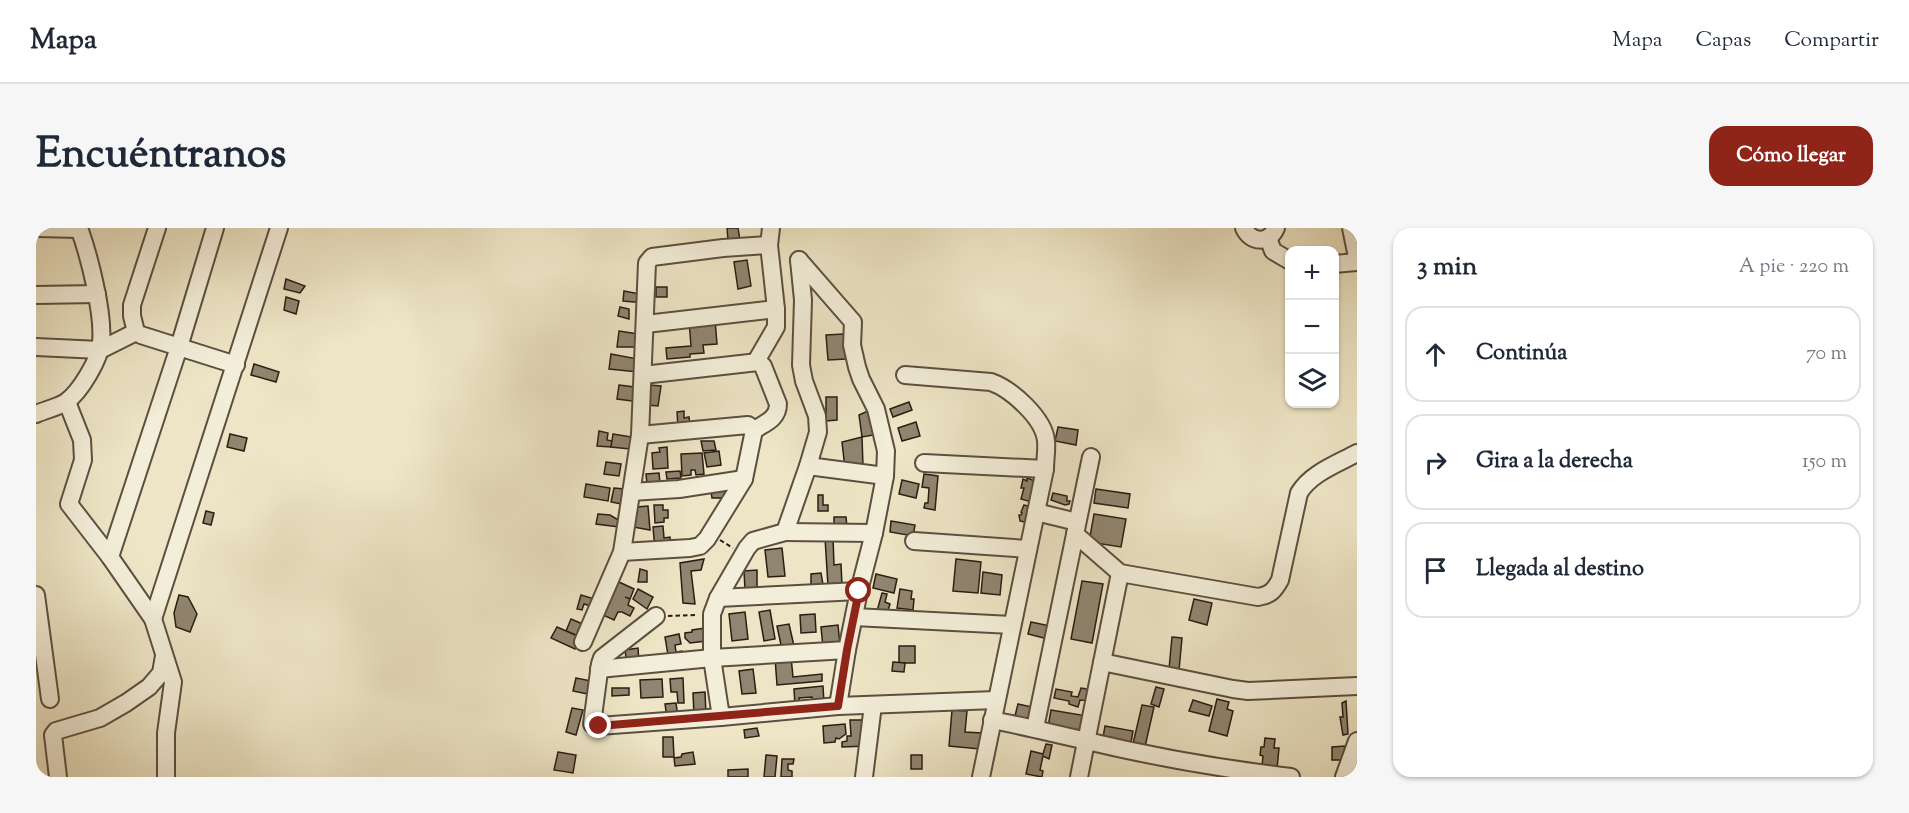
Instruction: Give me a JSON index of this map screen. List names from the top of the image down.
{
  "page": {
    "header": "Mapa",
    "nav": ["Mapa", "Capas", "Compartir"],
    "title": "Encuéntranos",
    "buttons": "Cómo llegar",
    "heading": ["3 min", "A pie · 220 m"],
    "map_buttons": ["+", "−"],
    "list": [
      ["Continúa", "70 m"],
      ["Gira a la derecha", "150 m"],
      "Llegada al destino"
    ]
  }
}
